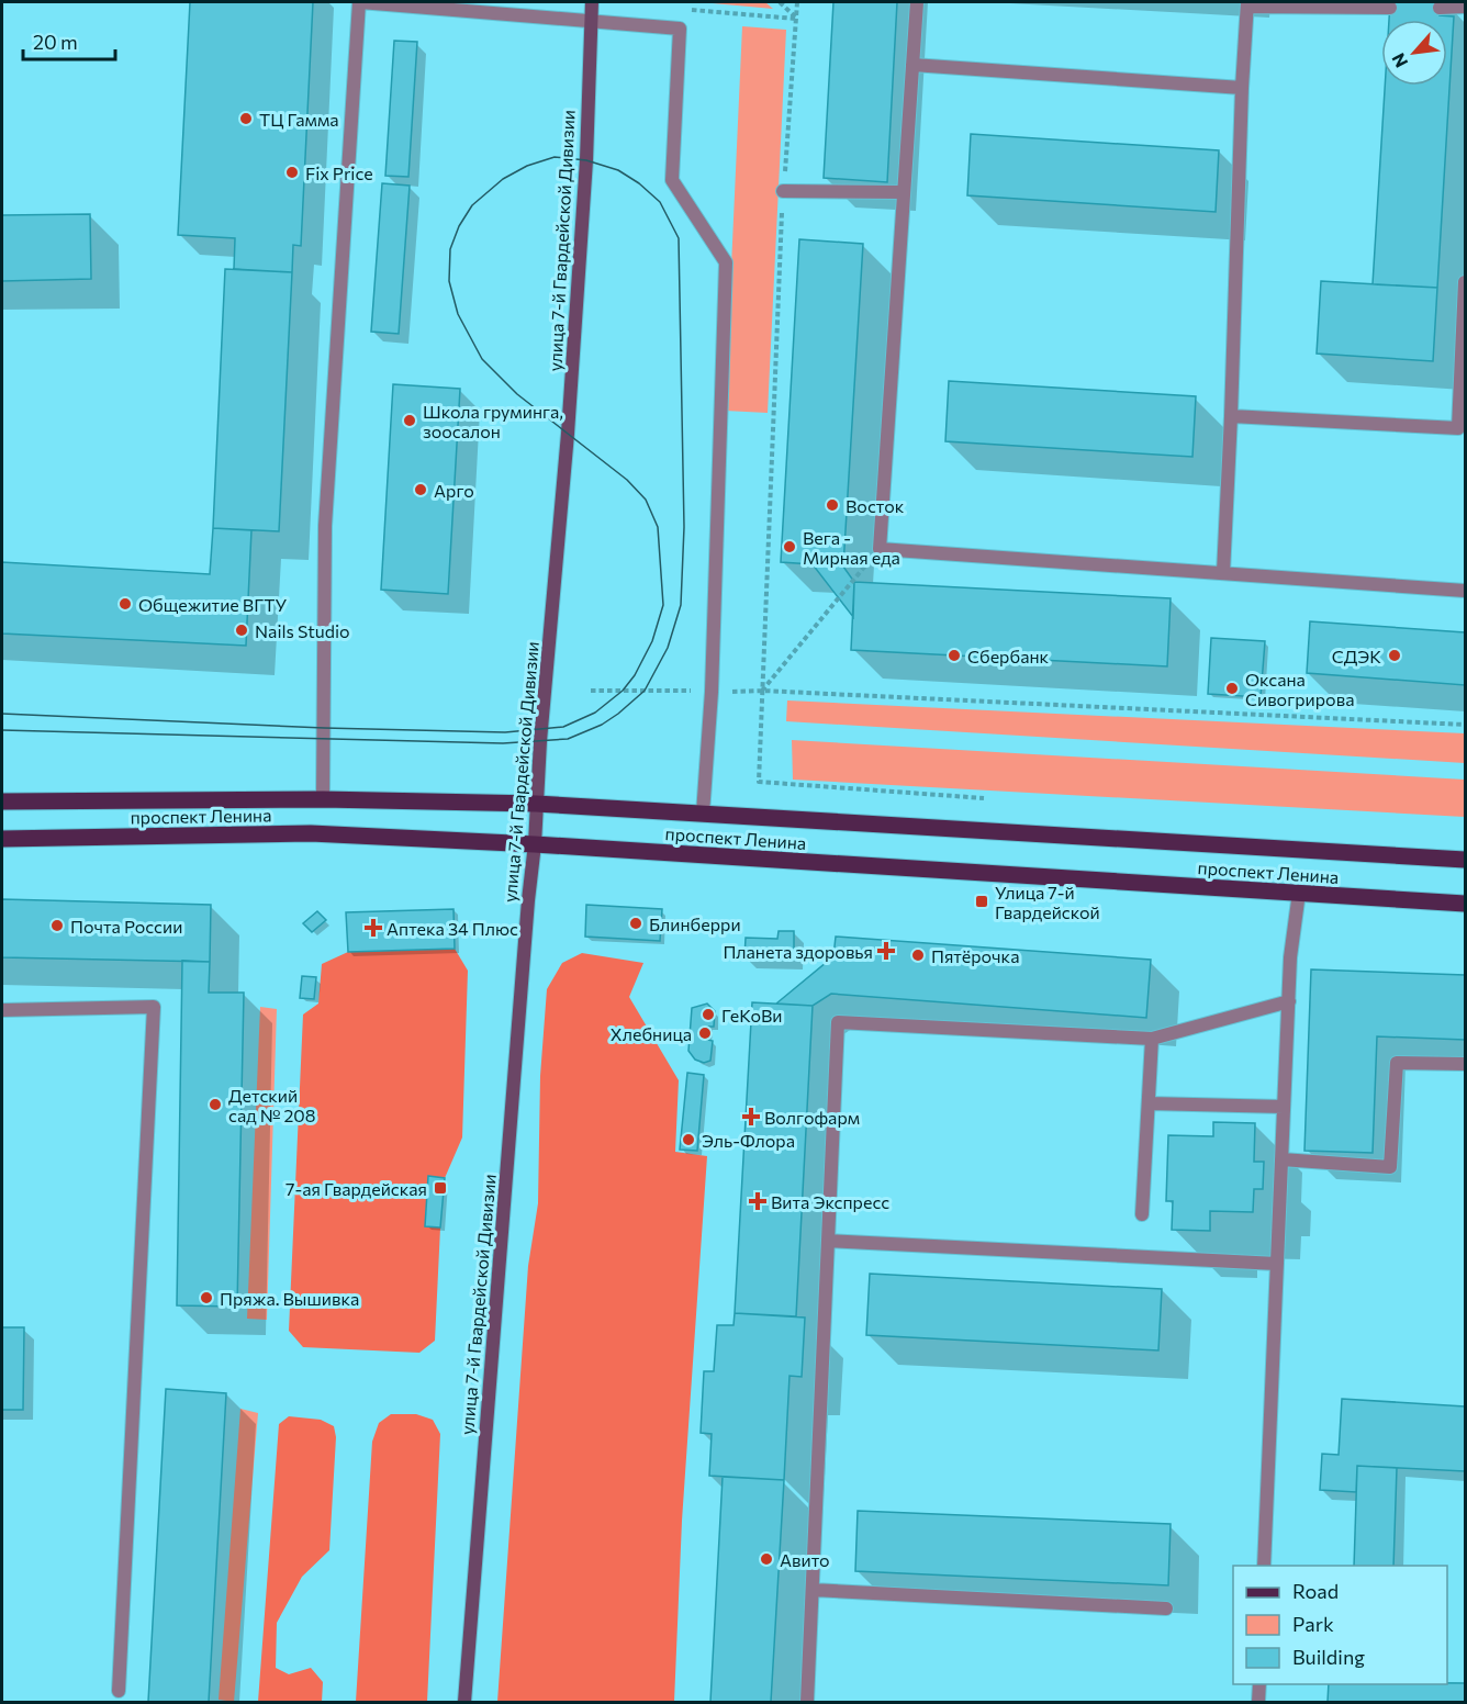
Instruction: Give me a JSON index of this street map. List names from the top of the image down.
{
  "streets": {
    "main road": ["улица 7-й Гвардейской Дивизии", "проспект Ленина"]
  },
  "crossings": [
    ["улица 7-й Гвардейской Дивизии", "проспект Ленина"]
  ],
  "places": {
    "other": [
      "ТЦ Гамма",
      "Fix Price",
      "Школа груминга, зоосалон",
      "Арго",
      "Восток",
      "Вега - Мирная еда",
      "Общежитие ВГТУ",
      "Nails Studio",
      "Сбербанк",
      "СДЭК",
      "Оксана Сивогрирова",
      "Блинберри",
      "Почта России",
      "Пятёрочка",
      "ГеКоВи",
      "Хлебница",
      "Детский сад № 208",
      "Эль-Флора",
      "Пряжа. Вышивка",
      "Авито"
    ],
    "transit": ["Улица 7-й Гвардейской", "7-ая Гвардейская"],
    "health": [
      "Аптека 34 Плюс",
      "Планета здоровья",
      "Волгофарм",
      "Вита Экспресс"
    ]
  },
  "legend": ["Road", "Park", "Building"],
  "scale_bar": "20 m",
  "north": "bottom left"
}
